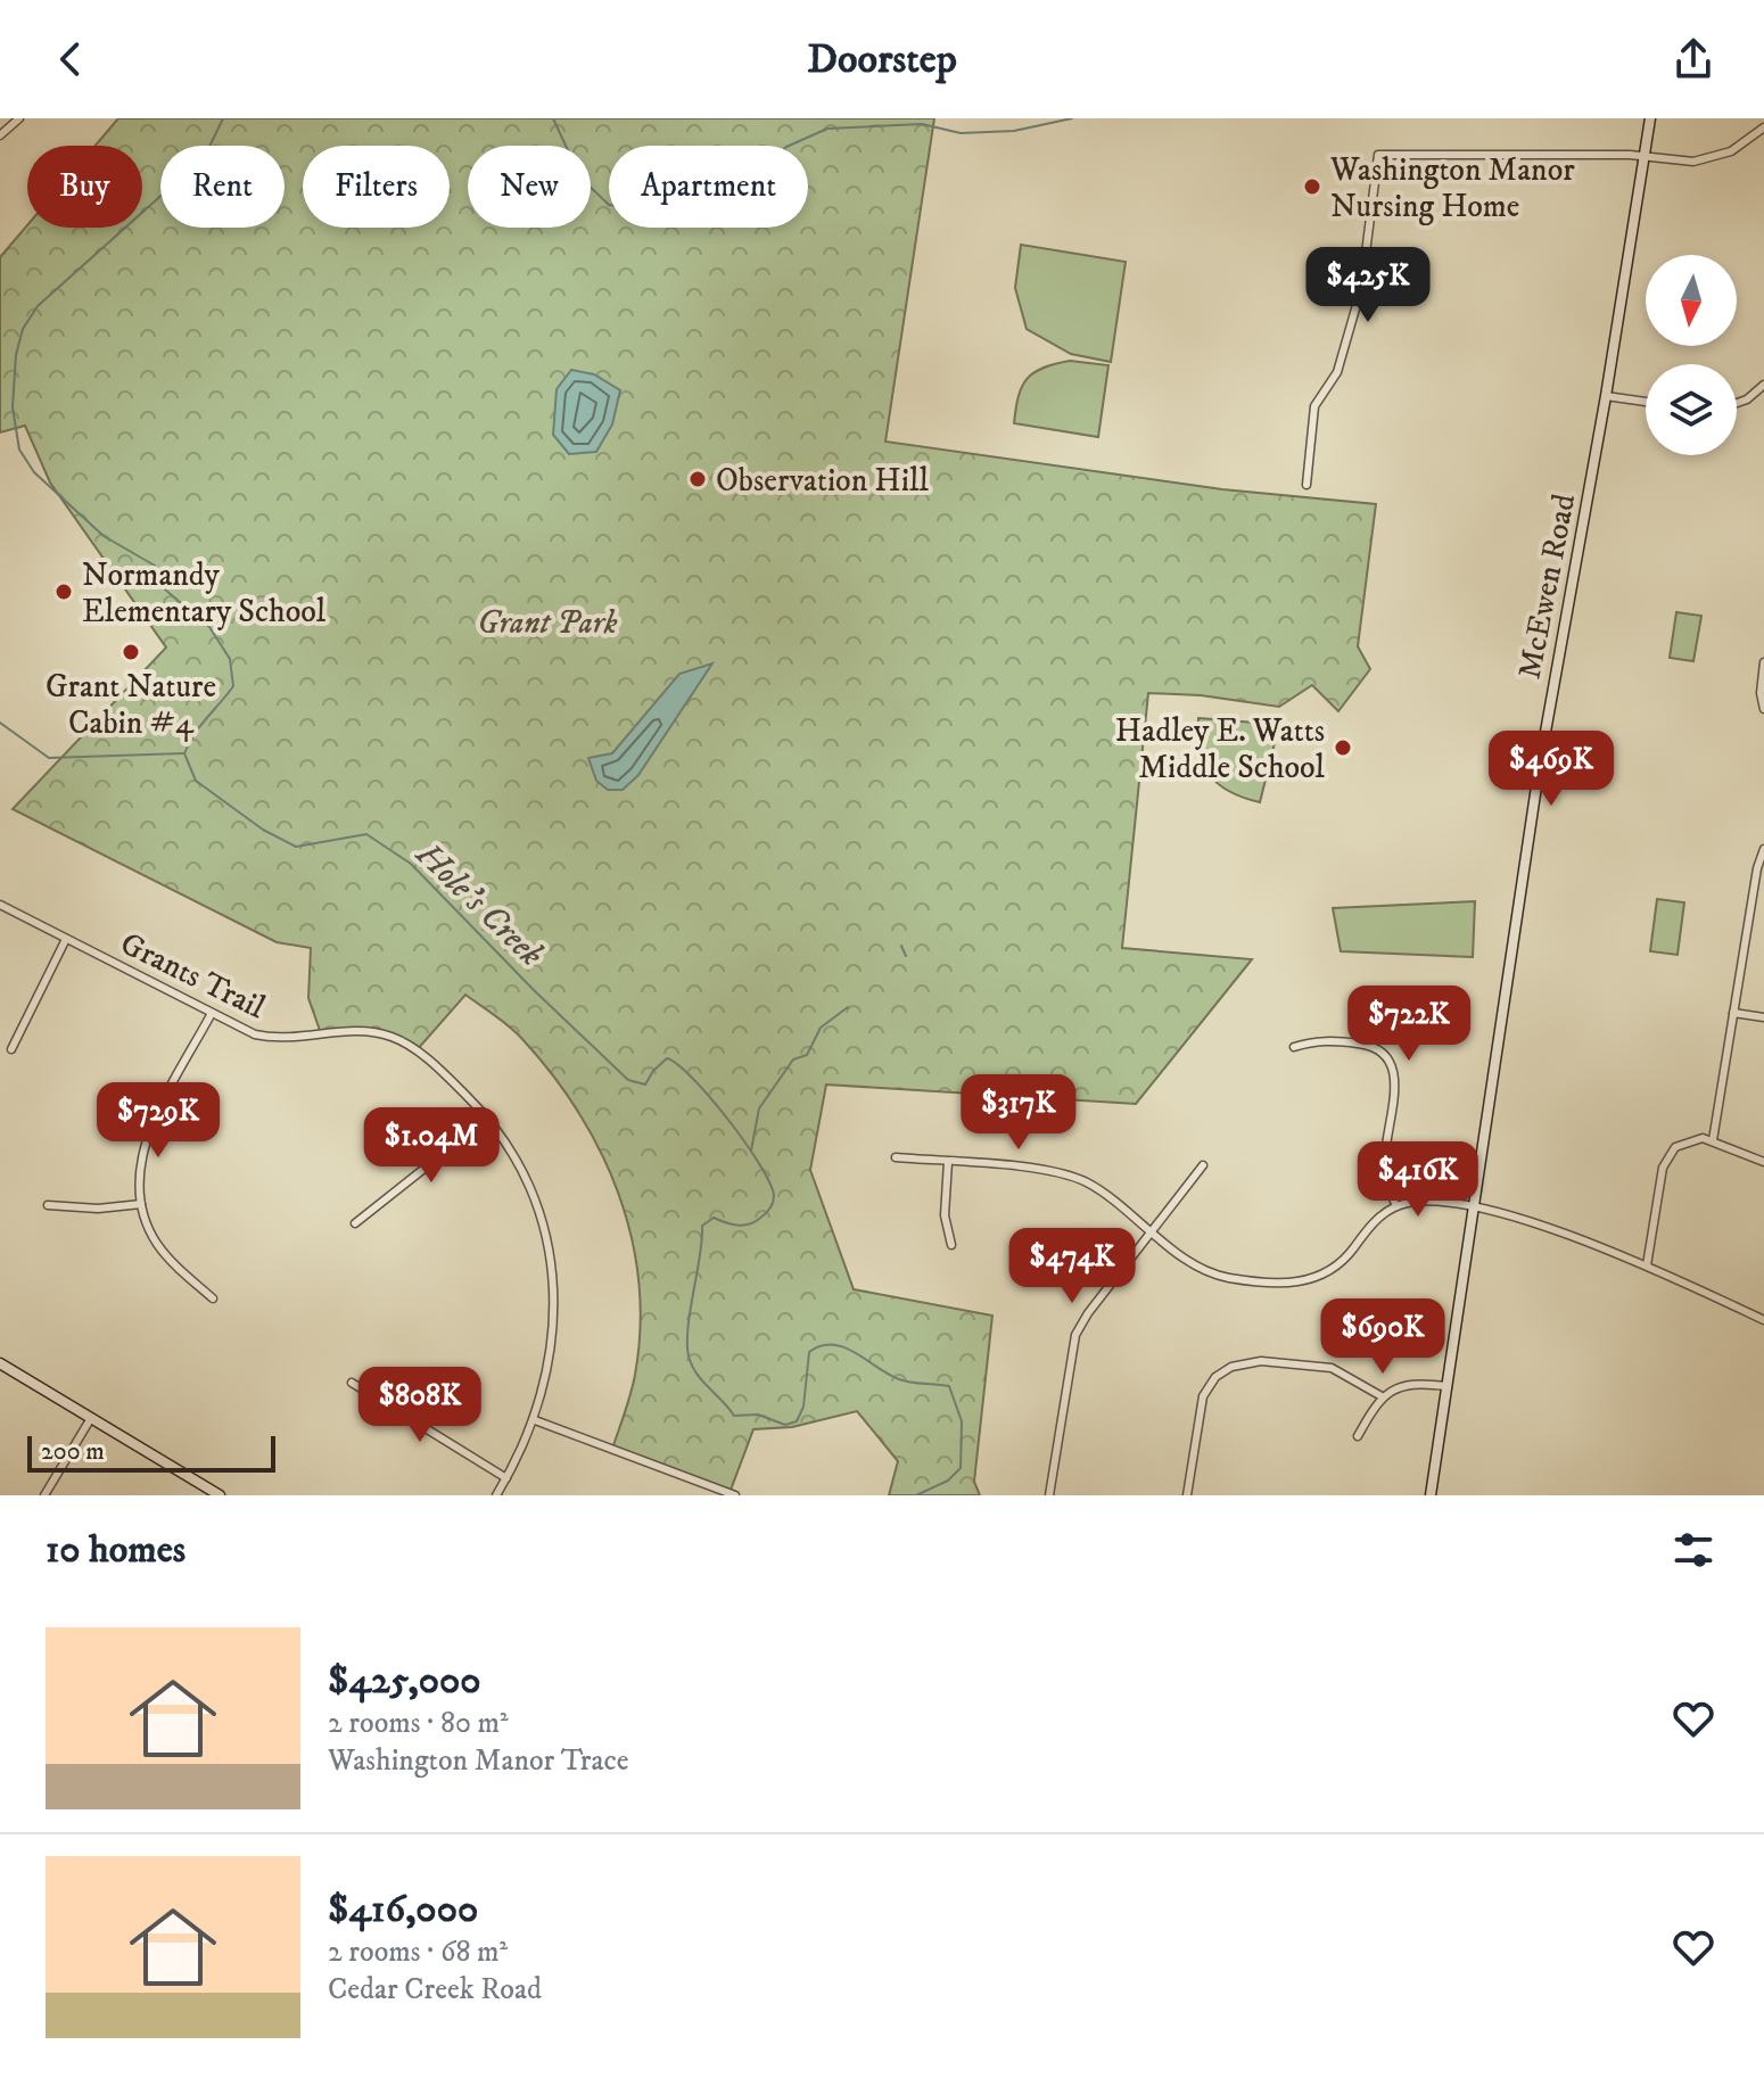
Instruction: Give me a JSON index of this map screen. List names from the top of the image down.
{
  "streets": {
    "street": ["McEwen Road", "Grants Trail"]
  },
  "water": ["Hole's Creek"],
  "parks": ["Grant Park"],
  "places": [
    "Washington Manor Nursing Home",
    "Observation Hill",
    "Normandy Elementary School",
    "Grant Nature Cabin #4",
    "Hadley E. Watts Middle School"
  ],
  "scale_bar": "200 m",
  "north": "bottom",
  "page": {
    "header": "Doorstep",
    "chip": [
      "Buy",
      "Rent",
      "Filters",
      "New",
      "Apartment"
    ],
    "price": [
      "$425K",
      "$469K",
      "$722K",
      "$317K",
      "$729K",
      "$1.04M",
      "$416K",
      "$474K",
      "$690K",
      "$808K"
    ],
    "scale": "200 m",
    "heading": "10 homes",
    "list": [
      {
        "name": "$425,000",
        "note": "2 rooms · 80 m² · Washington Manor Trace"
      },
      {
        "name": "$416,000",
        "note": "2 rooms · 68 m² · Cedar Creek Road"
      }
    ]
  }
}
